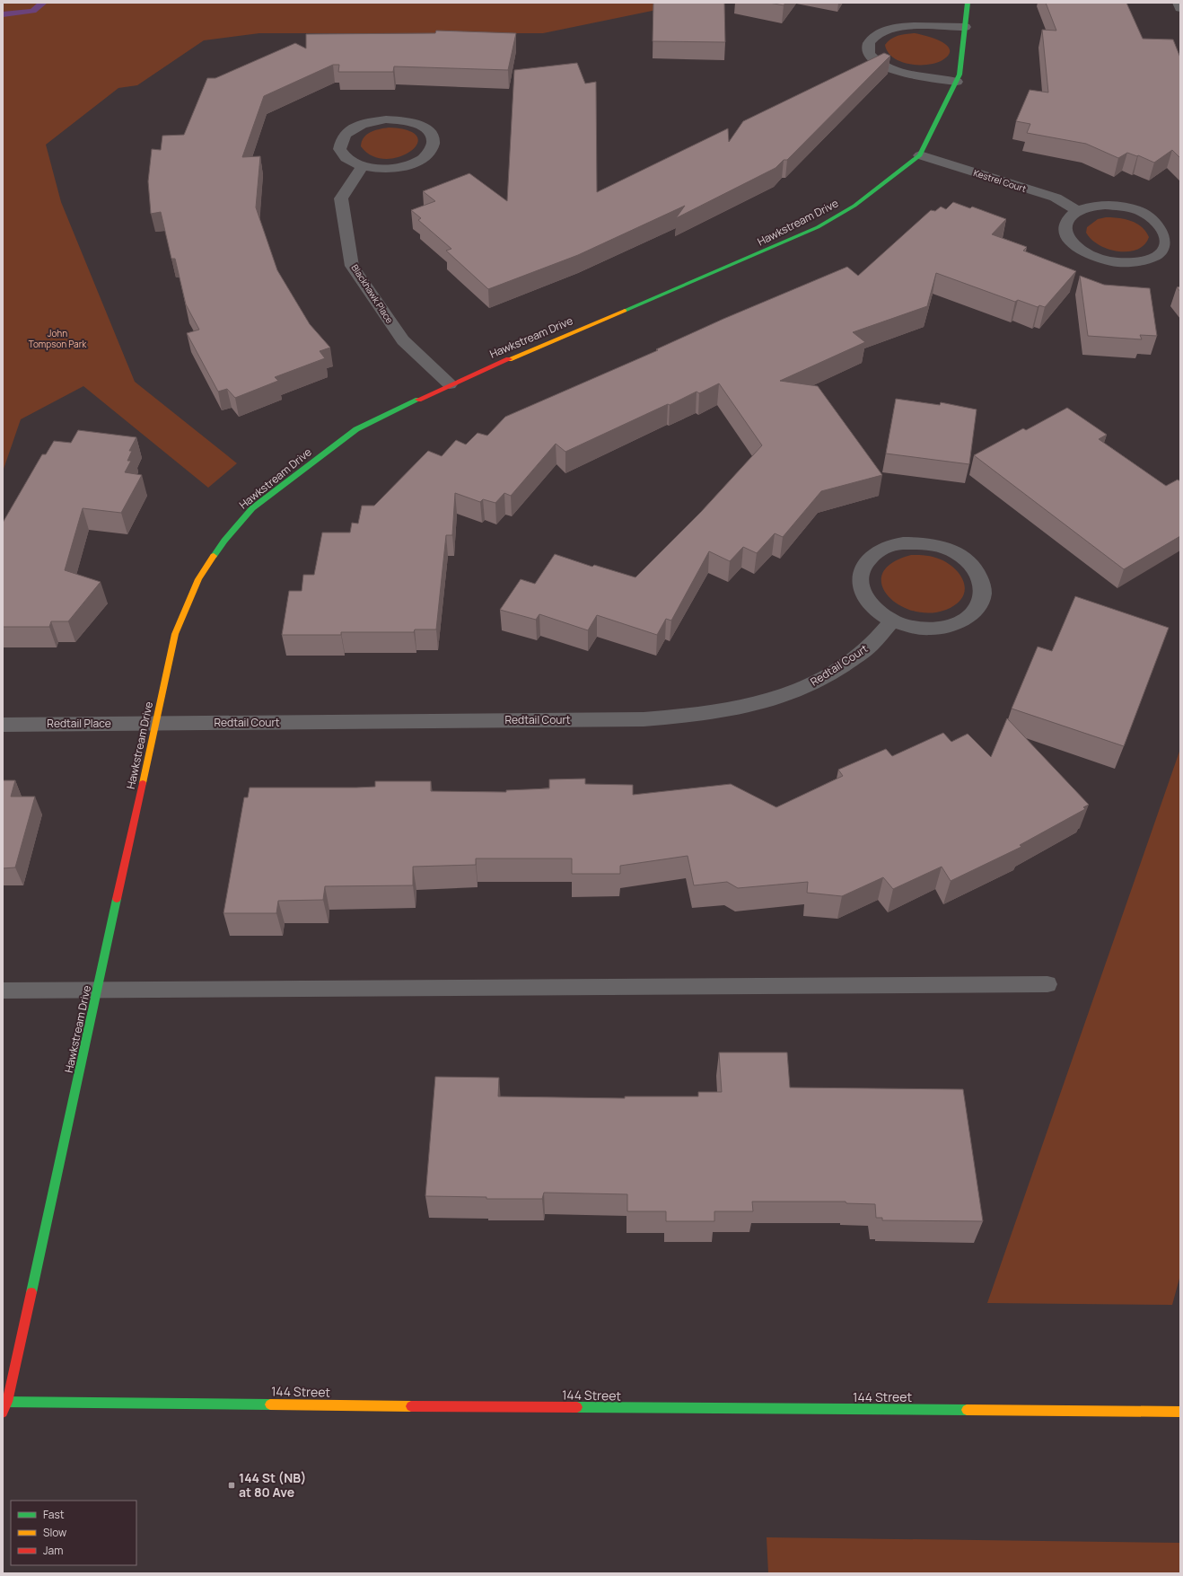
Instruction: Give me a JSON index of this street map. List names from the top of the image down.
{
  "streets": {
    "street": [
      "Kestrel Court",
      "Hawkstream Drive",
      "Blackhawk Place",
      "Redtail Court",
      "Redtail Place",
      "144 Street"
    ]
  },
  "crossings": [
    ["Kestrel Court", "Hawkstream Drive"],
    ["Hawkstream Drive", "Blackhawk Place"],
    ["Hawkstream Drive", "Redtail Court"],
    ["Hawkstream Drive", "Redtail Place"],
    ["Hawkstream Drive", "144 Street"],
    ["Redtail Court", "Redtail Place"]
  ],
  "parks": ["John Tompson Park"],
  "places": {
    "transit": ["144 St (NB) at 80 Ave"]
  },
  "legend": ["Fast", "Slow", "Jam"]
}
